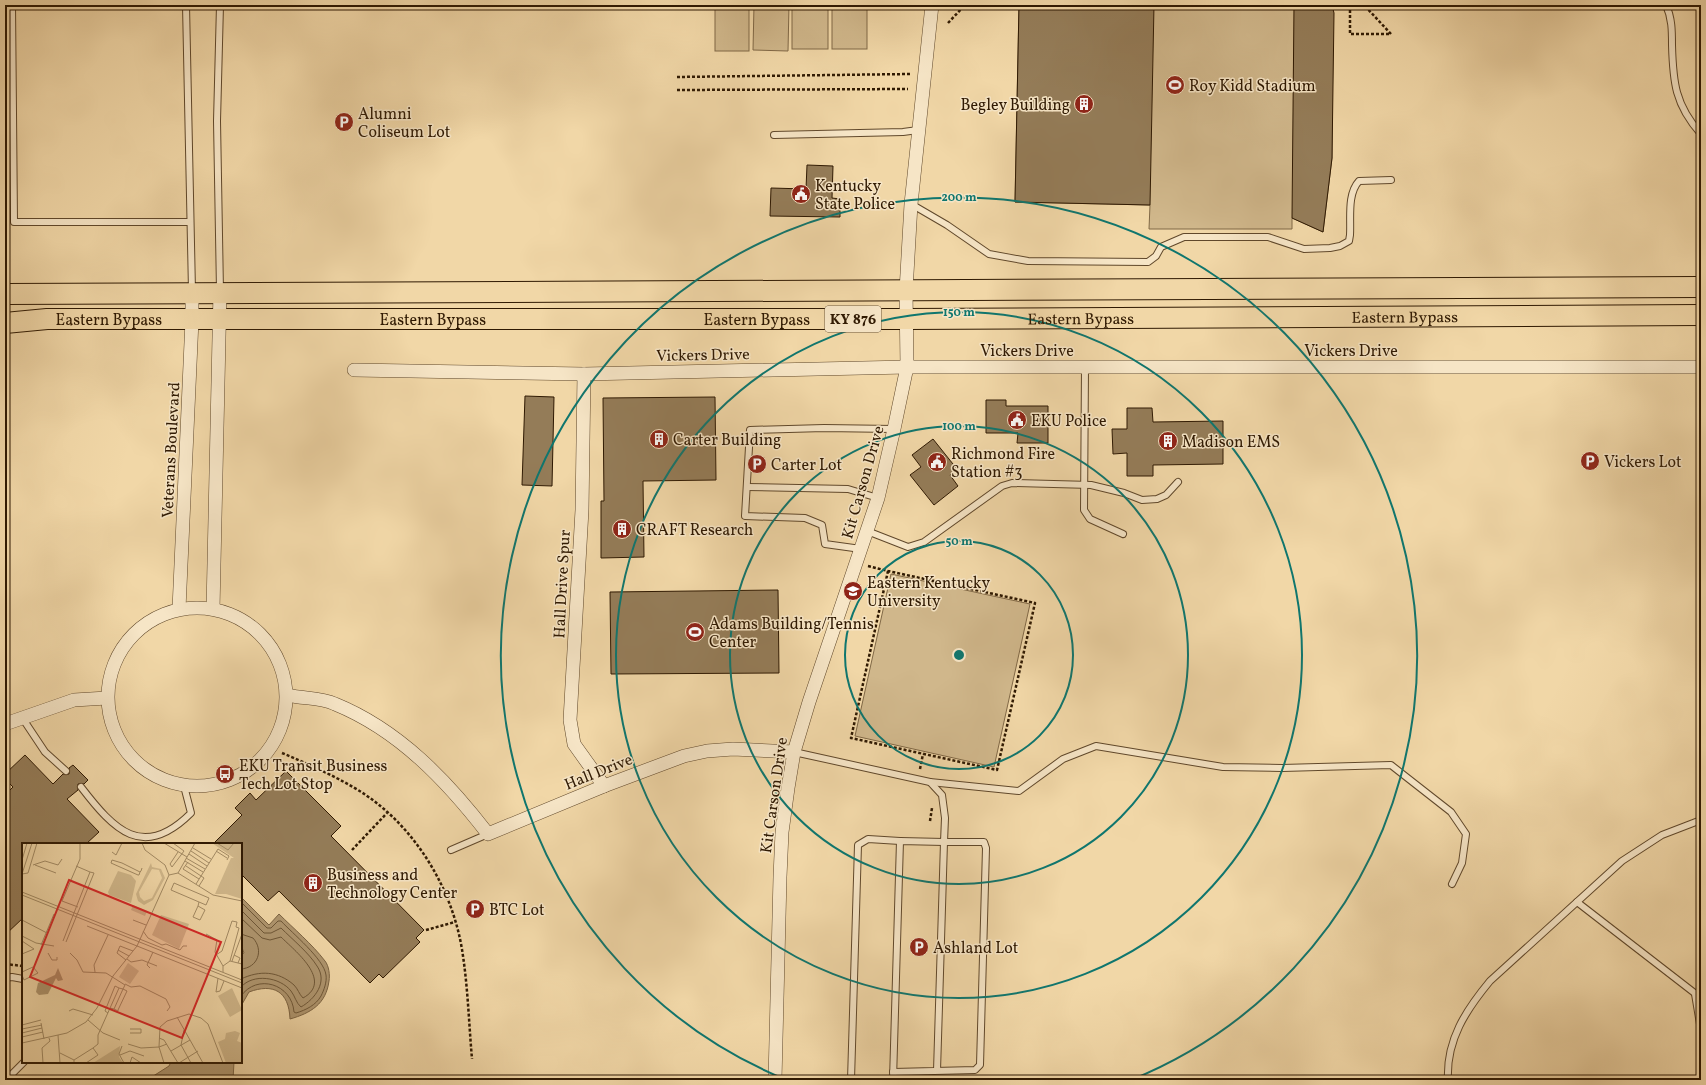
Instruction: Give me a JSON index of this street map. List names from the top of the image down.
{
  "streets": {
    "main road": ["Eastern Bypass", "KY 876"],
    "street": [
      "Vickers Drive",
      "Veterans Boulevard",
      "Kit Carson Drive",
      "Hall Drive Spur",
      "Hall Drive"
    ]
  },
  "crossings": [
    ["Eastern Bypass", "Veterans Boulevard"],
    ["Eastern Bypass", "Kit Carson Drive"],
    ["Vickers Drive", "Kit Carson Drive"],
    ["Vickers Drive", "Hall Drive Spur"],
    ["Kit Carson Drive", "Hall Drive"],
    ["Hall Drive Spur", "Hall Drive"]
  ],
  "places": {
    "sports": ["Roy Kidd Stadium", "Adams Building/Tennis Center"],
    "building": [
      "Begley Building",
      "Carter Building",
      "Madison EMS",
      "CRAFT Research",
      "Business and Technology Center"
    ],
    "parking": [
      "Alumni Coliseum Lot",
      "Vickers Lot",
      "Carter Lot",
      "BTC Lot",
      "Ashland Lot"
    ],
    "public building": ["Kentucky State Police", "EKU Police", "Richmond Fire Station #3"],
    "school or university": ["Eastern Kentucky University"],
    "bus stop": ["EKU Transit Business Tech Lot Stop"]
  },
  "rings": [
    "200 m",
    "150 m",
    "100 m",
    "50 m"
  ]
}
